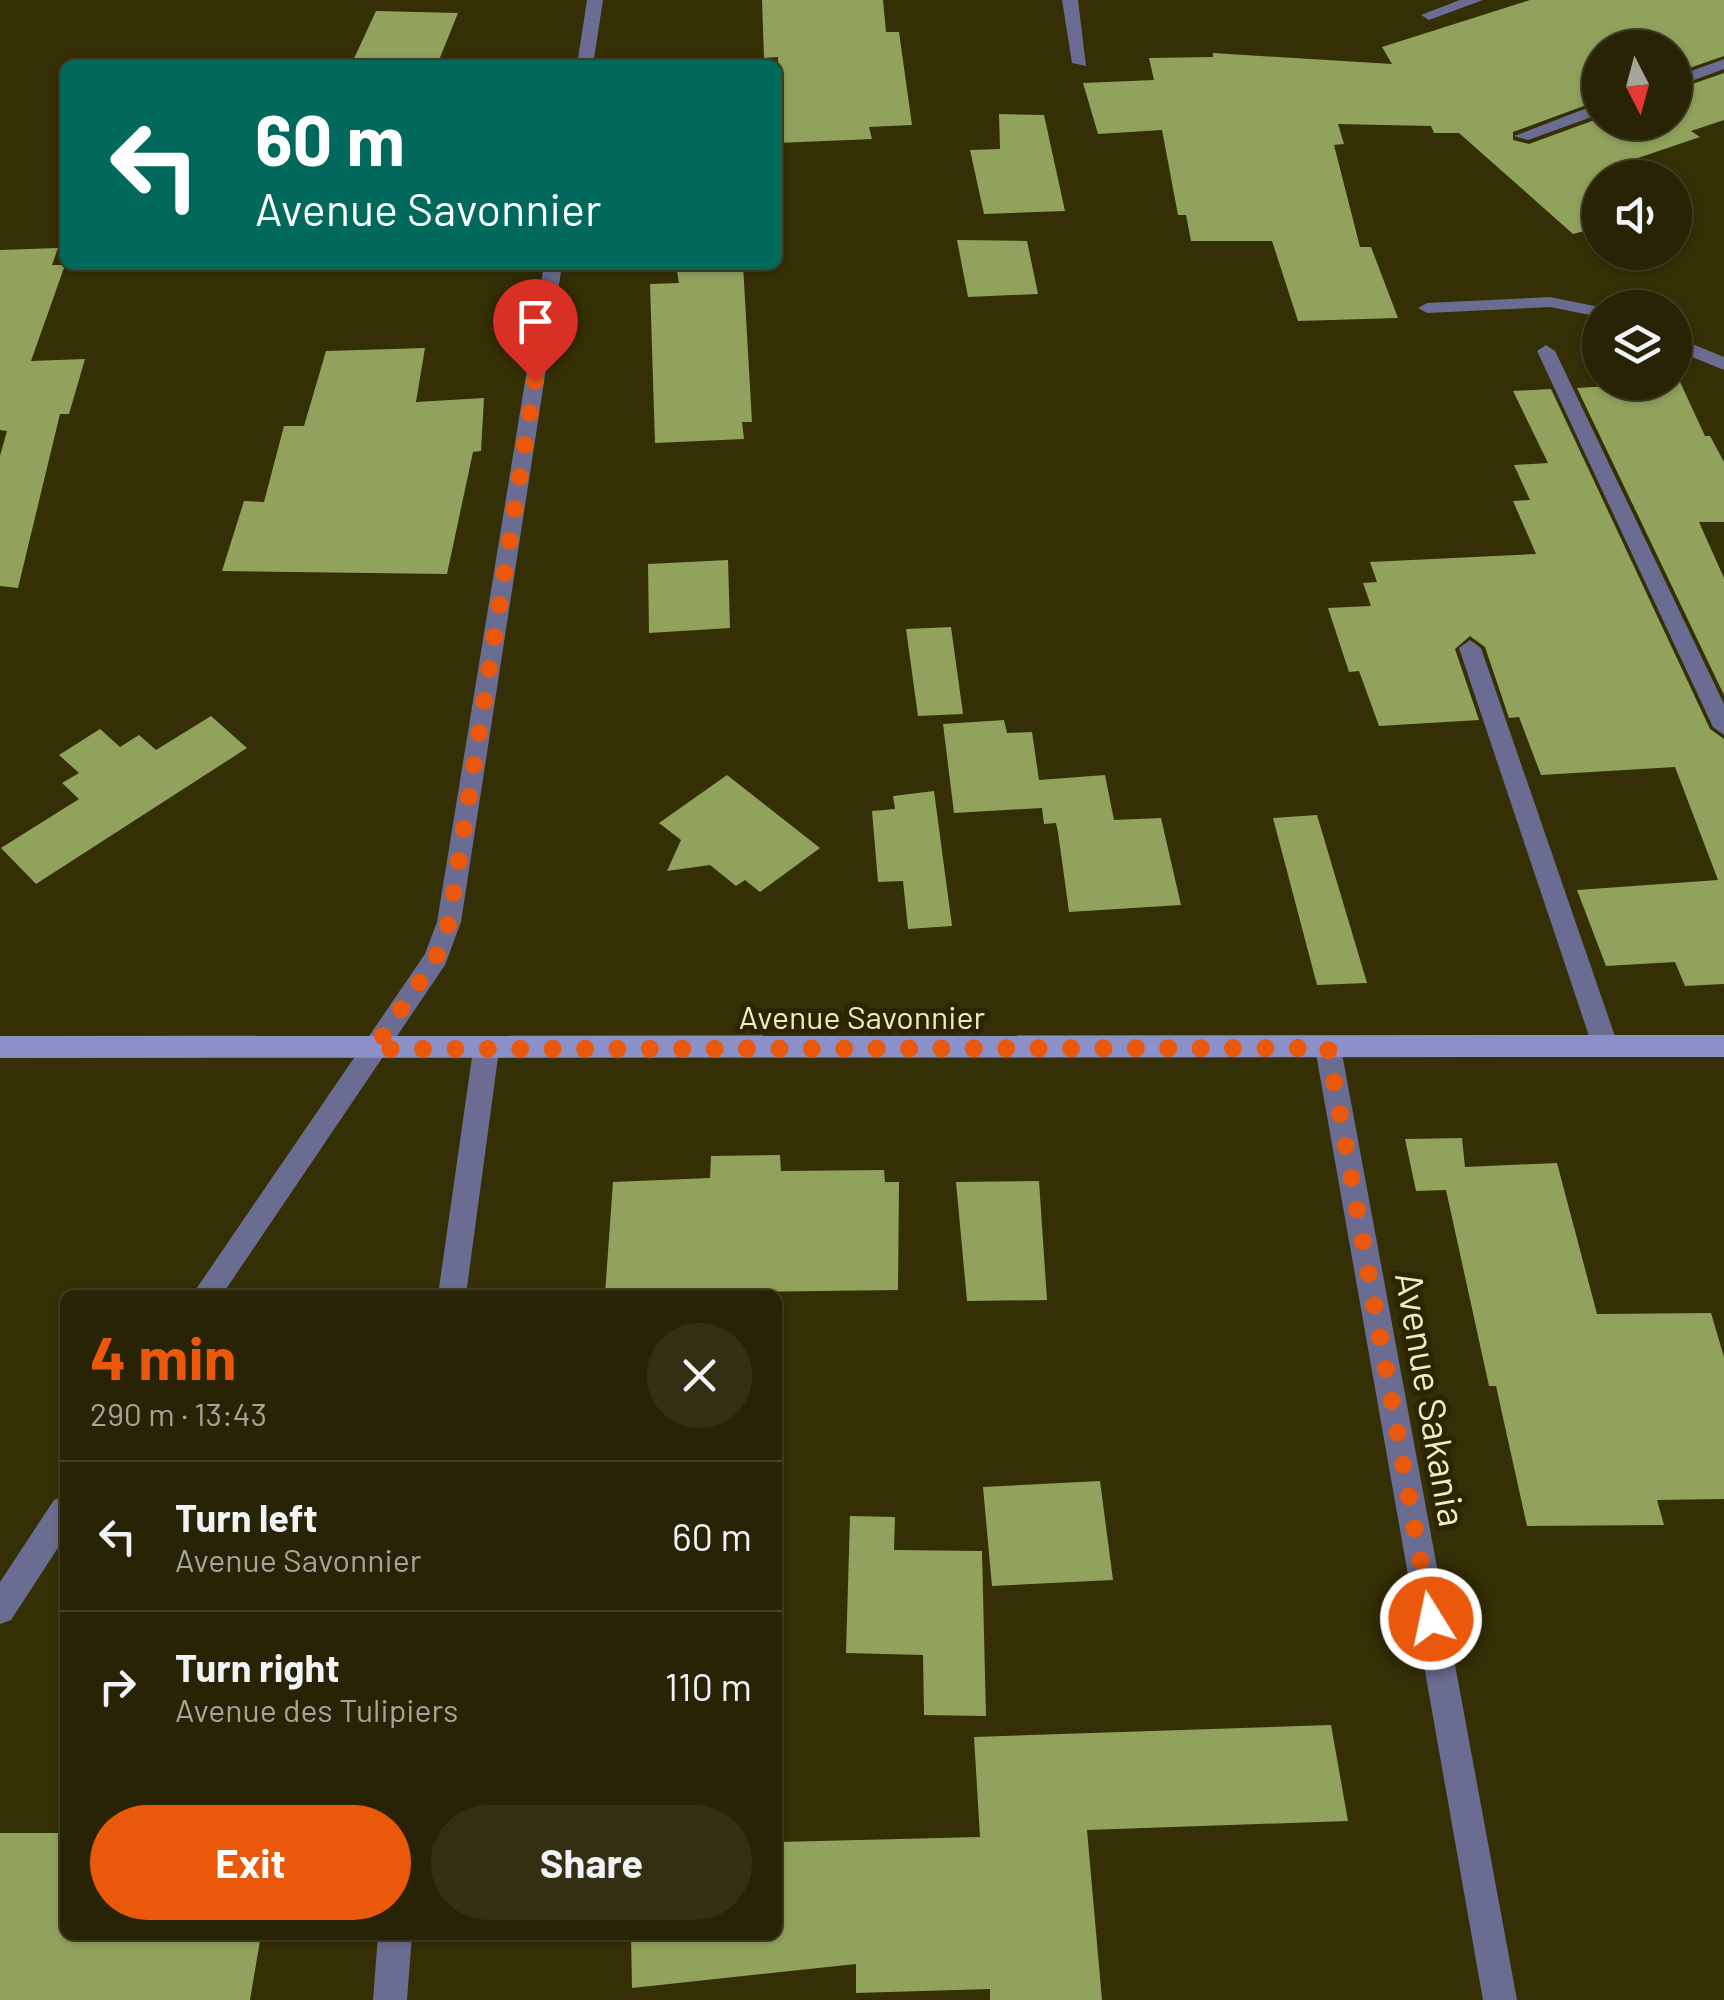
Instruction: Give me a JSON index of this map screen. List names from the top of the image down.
{
  "streets": {
    "street": ["Avenue Savonnier", "Avenue Sakania"]
  },
  "crossings": [
    ["Avenue Savonnier", "Avenue Sakania"]
  ],
  "north": "bottom",
  "page": {
    "turn": ["60 m", "Avenue Savonnier"],
    "heading": ["4 min", "290 m · 13:43"],
    "list": [
      {
        "name": "Turn left",
        "note": "Avenue Savonnier",
        "value": "60 m"
      },
      {
        "name": "Turn right",
        "note": "Avenue des Tulipiers",
        "value": "110 m"
      }
    ],
    "buttons": ["Exit", "Share"]
  }
}
